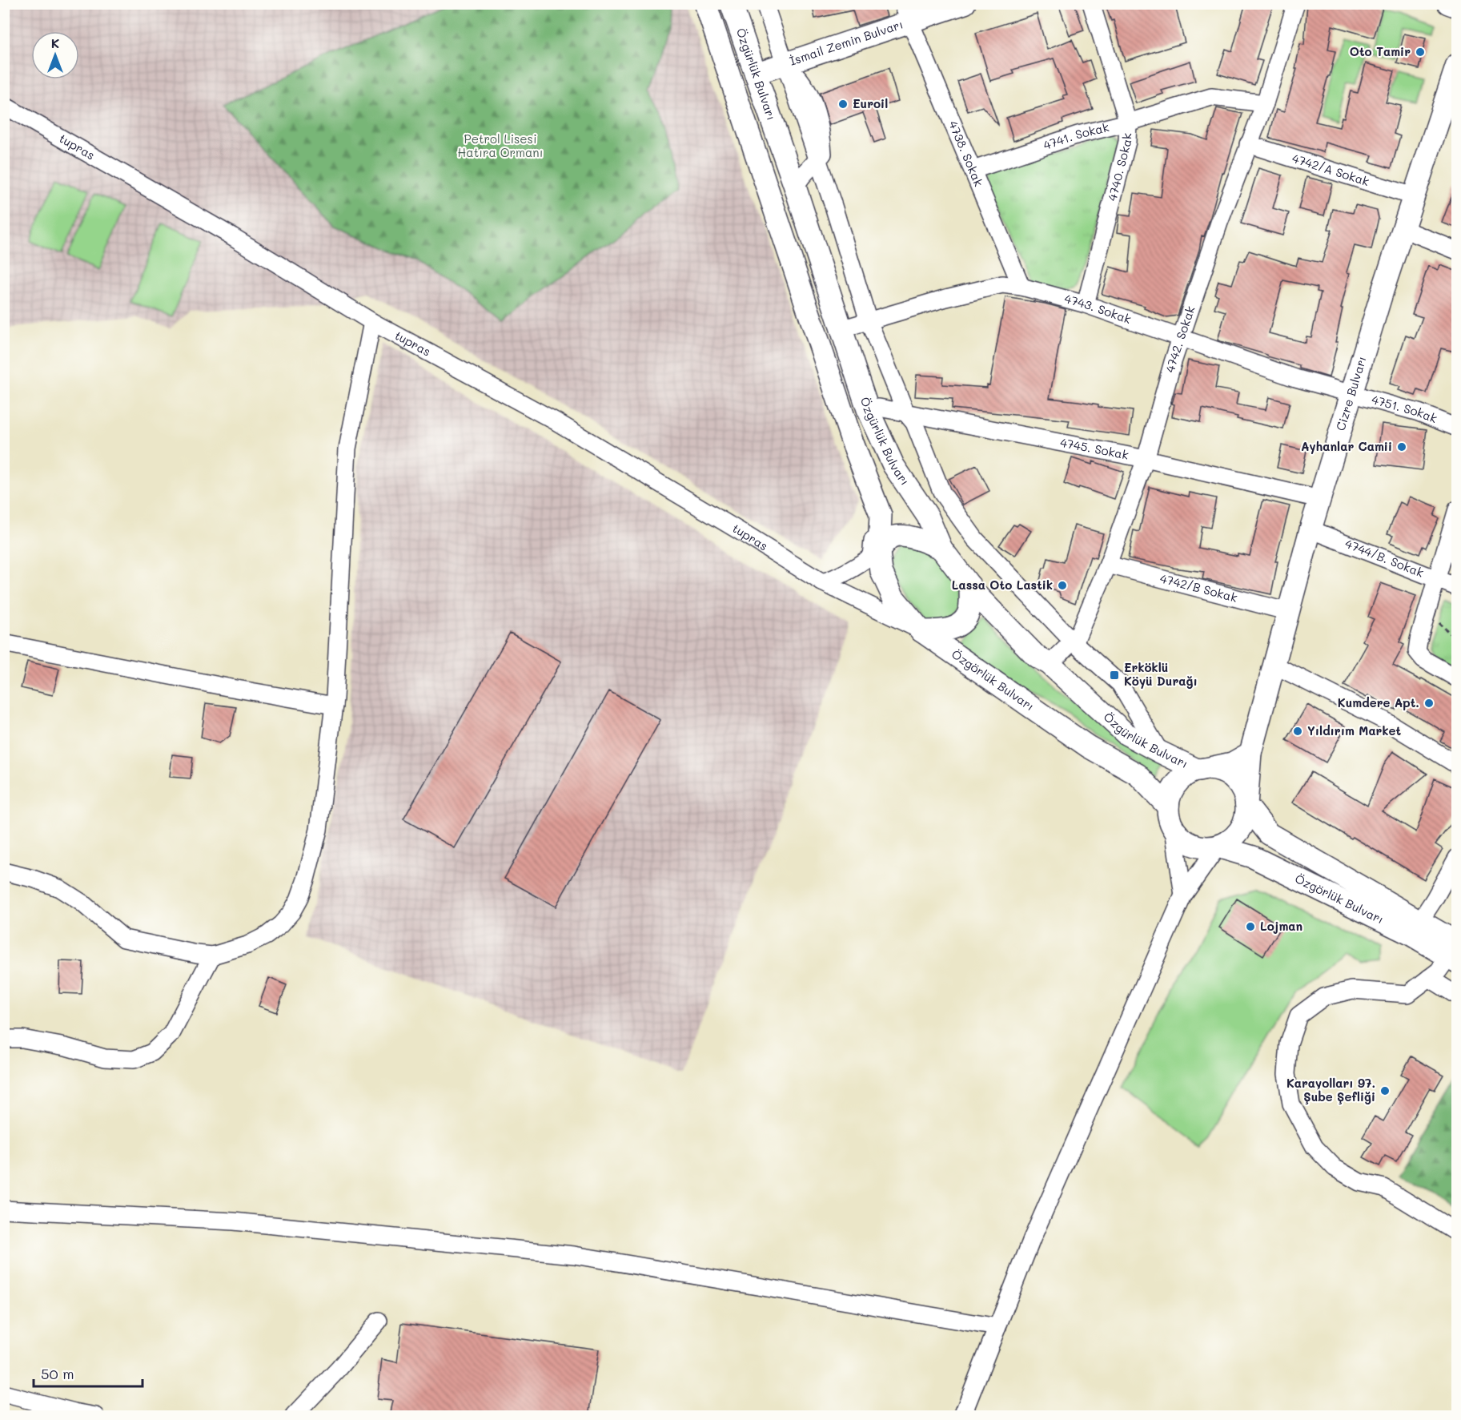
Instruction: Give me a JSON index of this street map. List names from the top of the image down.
{
  "streets": {
    "main road": [
      "İsmail Zemin Bulvarı",
      "Özgürlük Bulvarı",
      "Cizre Bulvarı",
      "Özgörlük Bulvarı"
    ],
    "street": [
      "4741. Sokak",
      "tupras",
      "4738. Sokak",
      "4740. Sokak",
      "4742/A Sokak",
      "4743. Sokak",
      "4742. Sokak",
      "4751. Sokak",
      "4745. Sokak",
      "4744/B. Sokak",
      "4742/B Sokak"
    ]
  },
  "crossings": [
    ["İsmail Zemin Bulvarı", "Özgürlük Bulvarı"],
    ["İsmail Zemin Bulvarı", "4738. Sokak"],
    ["Özgürlük Bulvarı", "tupras"],
    ["Özgürlük Bulvarı", "4743. Sokak"],
    ["Özgürlük Bulvarı", "4742. Sokak"],
    ["Özgürlük Bulvarı", "Cizre Bulvarı"],
    ["Özgürlük Bulvarı", "4745. Sokak"],
    ["Özgürlük Bulvarı", "Özgörlük Bulvarı"],
    ["4741. Sokak", "4738. Sokak"],
    ["4741. Sokak", "4740. Sokak"],
    ["4741. Sokak", "4742. Sokak"],
    ["tupras", "Özgörlük Bulvarı"],
    ["4738. Sokak", "4743. Sokak"],
    ["4740. Sokak", "4743. Sokak"],
    ["4742/A Sokak", "4742. Sokak"],
    ["4742/A Sokak", "Cizre Bulvarı"],
    ["4743. Sokak", "4742. Sokak"],
    ["4743. Sokak", "Cizre Bulvarı"],
    ["4743. Sokak", "4751. Sokak"],
    ["4742. Sokak", "4745. Sokak"],
    ["4742. Sokak", "4742/B Sokak"],
    ["Cizre Bulvarı", "4751. Sokak"],
    ["Cizre Bulvarı", "4745. Sokak"],
    ["Cizre Bulvarı", "4744/B. Sokak"],
    ["Cizre Bulvarı", "4742/B Sokak"],
    ["Cizre Bulvarı", "Özgörlük Bulvarı"]
  ],
  "parks": ["Petrol Lisesi Hatıra Ormanı"],
  "places": {
    "other": [
      "Oto Tamir",
      "Euroil",
      "Ayhanlar Camii",
      "Lassa Oto Lastik",
      "Kumdere Apt.",
      "Yıldırım Market",
      "Lojman",
      "Karayolları 97. Şube Şefliği"
    ],
    "transit": ["Erköklü Köyü Durağı"]
  },
  "scale_bar": "50 m",
  "north": "top"
}
